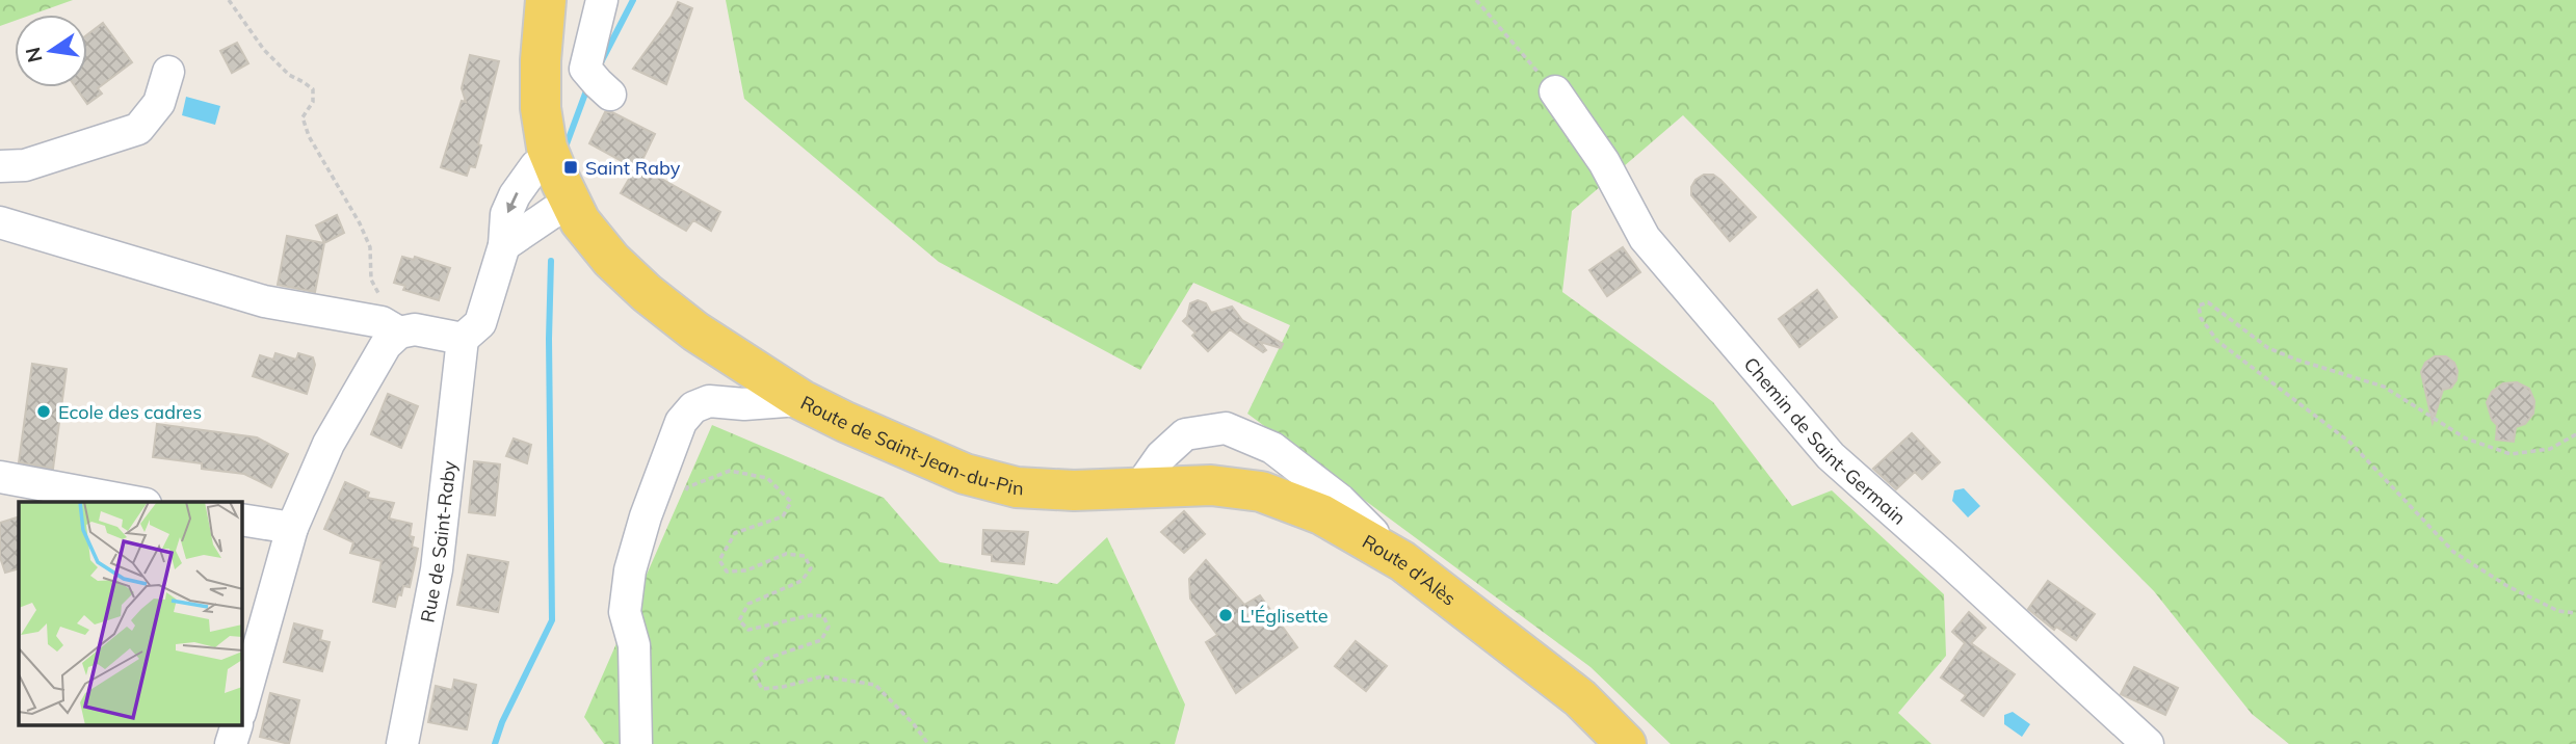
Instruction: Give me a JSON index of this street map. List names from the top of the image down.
{
  "streets": {
    "main road": ["Route de Saint-Jean-du-Pin", "Route d'Alès"],
    "street": ["Chemin de Saint-Germain", "Rue de Saint-Raby"]
  },
  "crossings": [
    ["Route de Saint-Jean-du-Pin", "Route d'Alès"]
  ],
  "places": {
    "transit": ["Saint Raby"],
    "other": ["Ecole des cadres", "L'Églisette"]
  },
  "north": "left"
}
